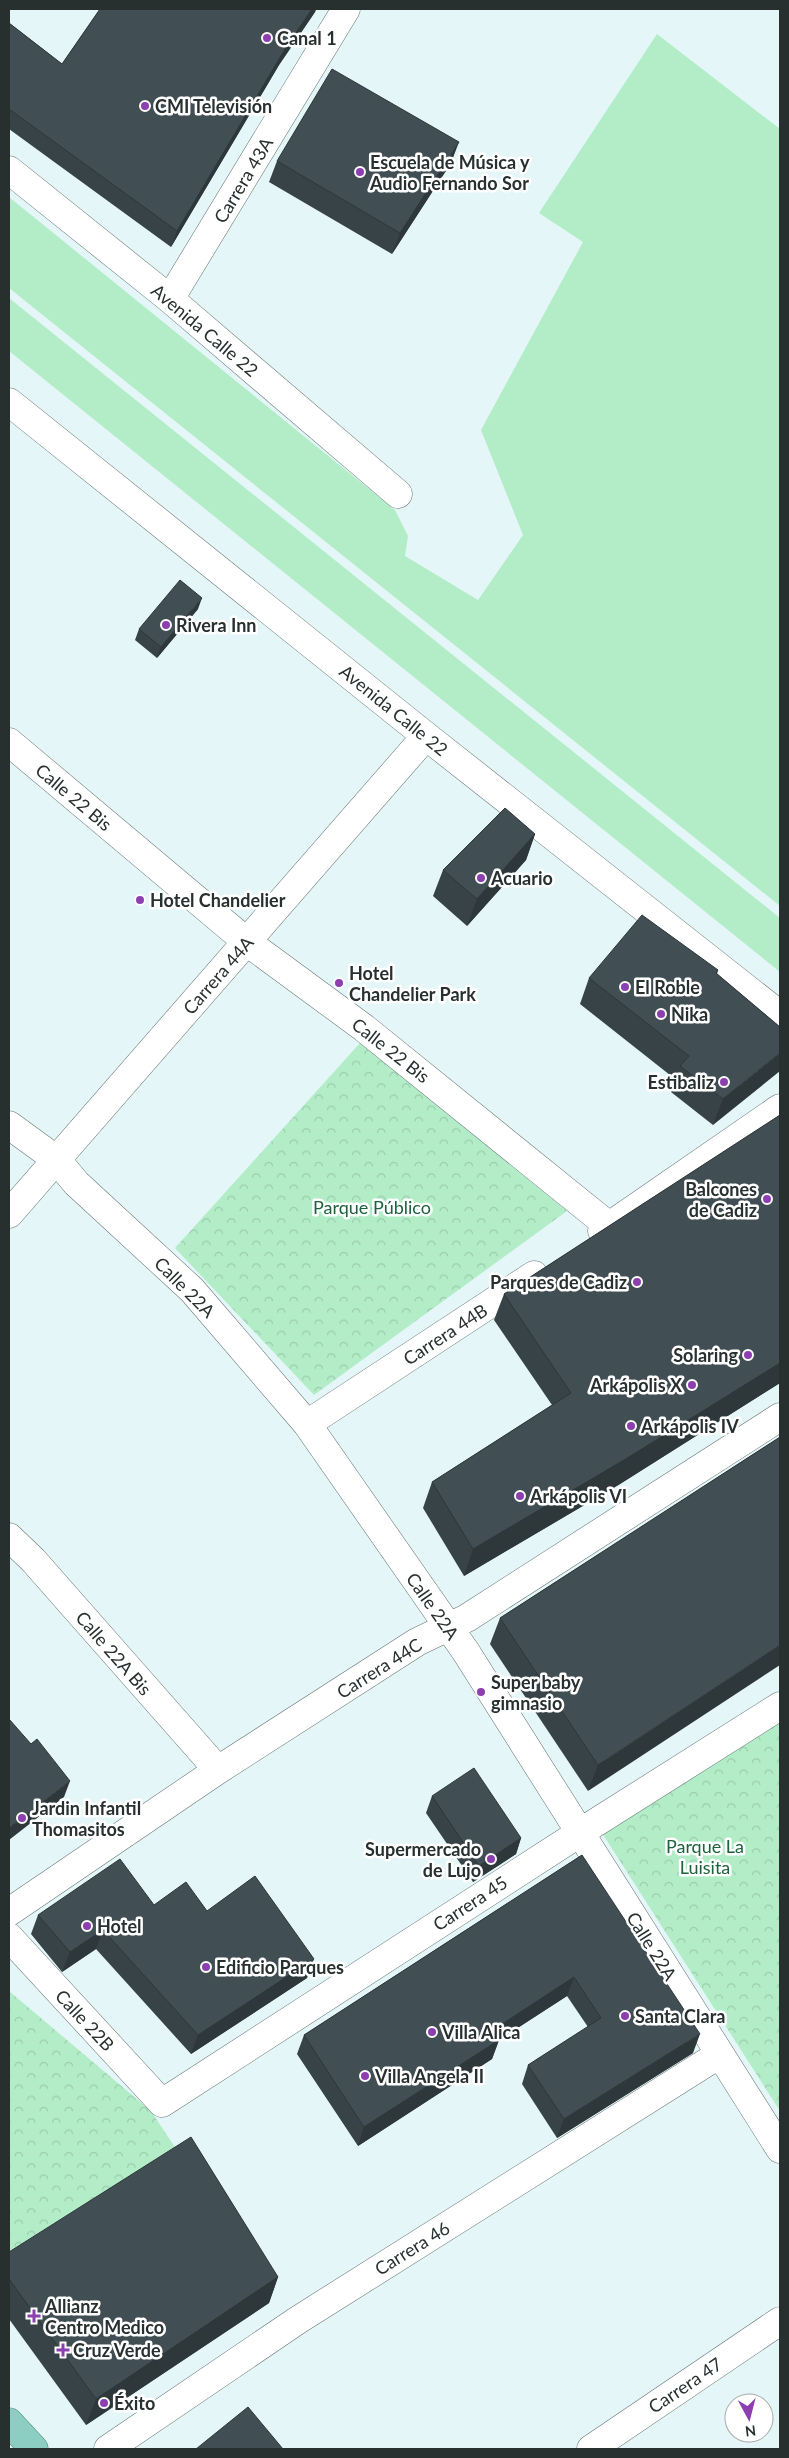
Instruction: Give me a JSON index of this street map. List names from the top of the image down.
{
  "streets": {
    "street": [
      "Carrera 43A",
      "Avenida Calle 22",
      "Calle 22 Bis",
      "Carrera 44A",
      "Calle 22A",
      "Carrera 44B",
      "Calle 22A Bis",
      "Carrera 44C",
      "Carrera 45",
      "Calle 22B",
      "Carrera 46",
      "Carrera 47"
    ]
  },
  "crossings": [
    ["Carrera 43A", "Avenida Calle 22"],
    ["Avenida Calle 22", "Carrera 44A"],
    ["Calle 22 Bis", "Carrera 44A"],
    ["Carrera 44A", "Calle 22A"],
    ["Calle 22A", "Carrera 44B"],
    ["Calle 22A", "Carrera 44C"],
    ["Calle 22A", "Carrera 45"],
    ["Calle 22A", "Carrera 46"],
    ["Calle 22A Bis", "Carrera 44C"],
    ["Carrera 45", "Calle 22B"]
  ],
  "parks": ["Parque Público", "Parque La Luisita"],
  "places": {
    "other": [
      "Canal 1",
      "CMI Televisión",
      "Escuela de Música y Audio Fernando Sor",
      "Rivera Inn",
      "Acuario",
      "Hotel Chandelier",
      "Hotel Chandelier Park",
      "El Roble",
      "Nika",
      "Estibaliz",
      "Balcones de Cadiz",
      "Parques de Cadiz",
      "Solaring",
      "Arkápolis X",
      "Arkápolis IV",
      "Arkápolis VI",
      "Super baby gimnasio",
      "Jardin Infantil Thomasitos",
      "Supermercado de Lujo",
      "Hotel",
      "Edificio Parques",
      "Santa Clara",
      "Villa Alica",
      "Villa Angela II",
      "Éxito"
    ],
    "health": ["Allianz Centro Medico", "Cruz Verde"]
  },
  "north": "bottom"
}
